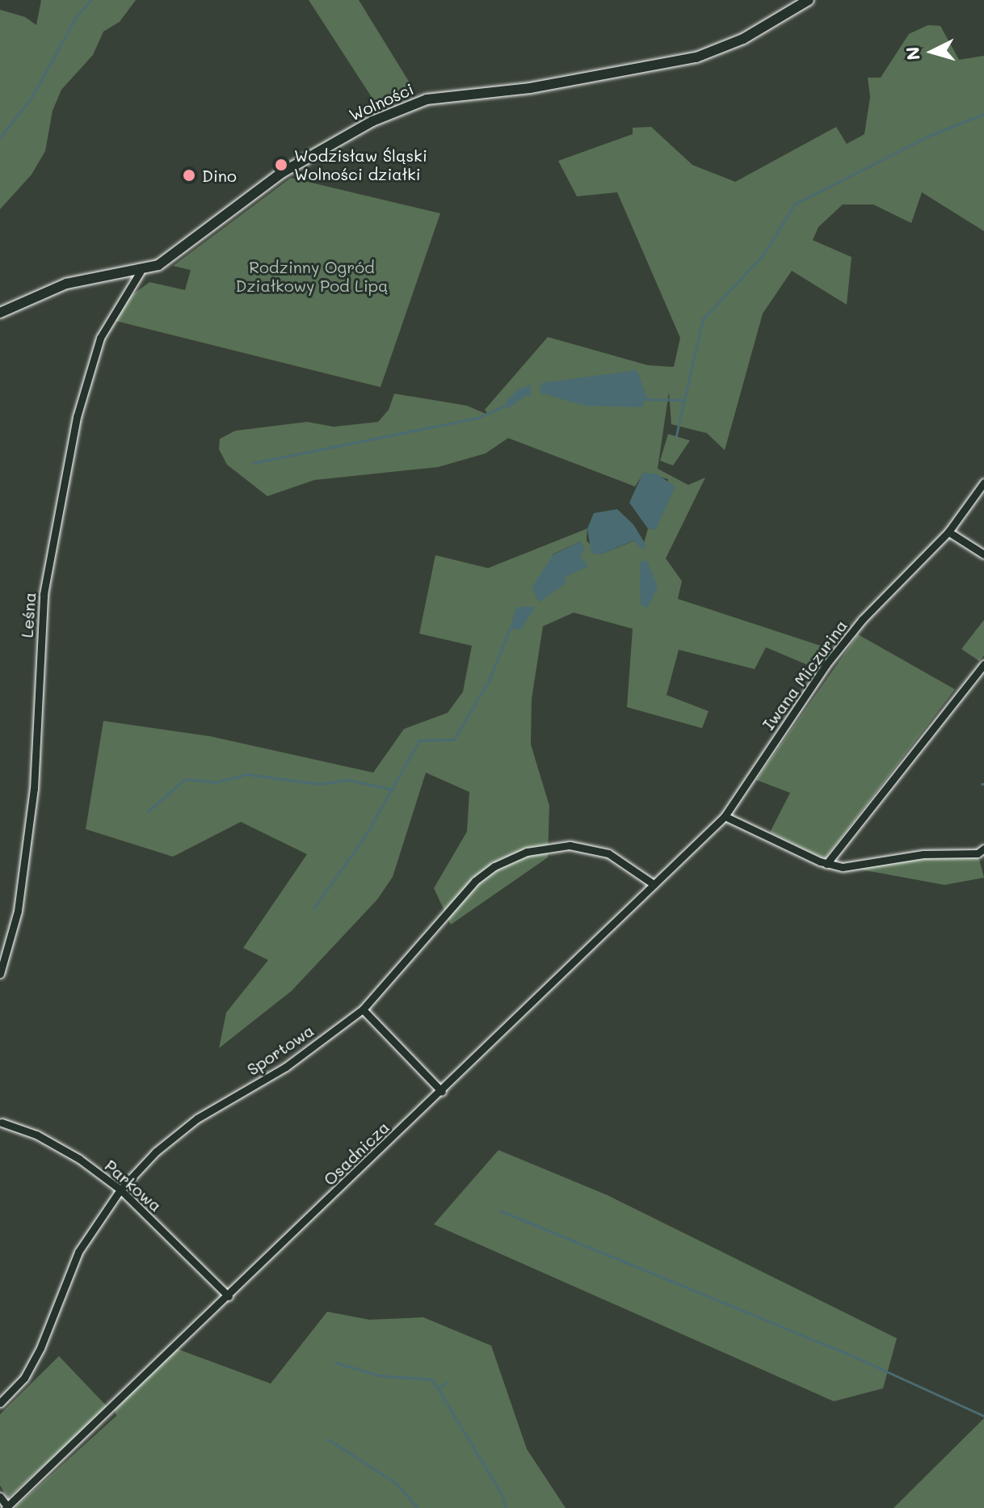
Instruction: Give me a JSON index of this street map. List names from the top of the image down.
{
  "streets": {
    "street": [
      "Wolności",
      "Leśna",
      "Iwana Miczurina",
      "Sportowa",
      "Osadnicza",
      "Parkowa"
    ]
  },
  "crossings": [
    ["Wolności", "Leśna"],
    ["Iwana Miczurina", "Osadnicza"],
    ["Sportowa", "Osadnicza"],
    ["Sportowa", "Parkowa"],
    ["Osadnicza", "Parkowa"]
  ],
  "parks": ["Rodzinny Ogród Działkowy Pod Lipą"],
  "places": ["Wodzisław Śląski Wolności działki", "Dino"],
  "north": "left"
}
